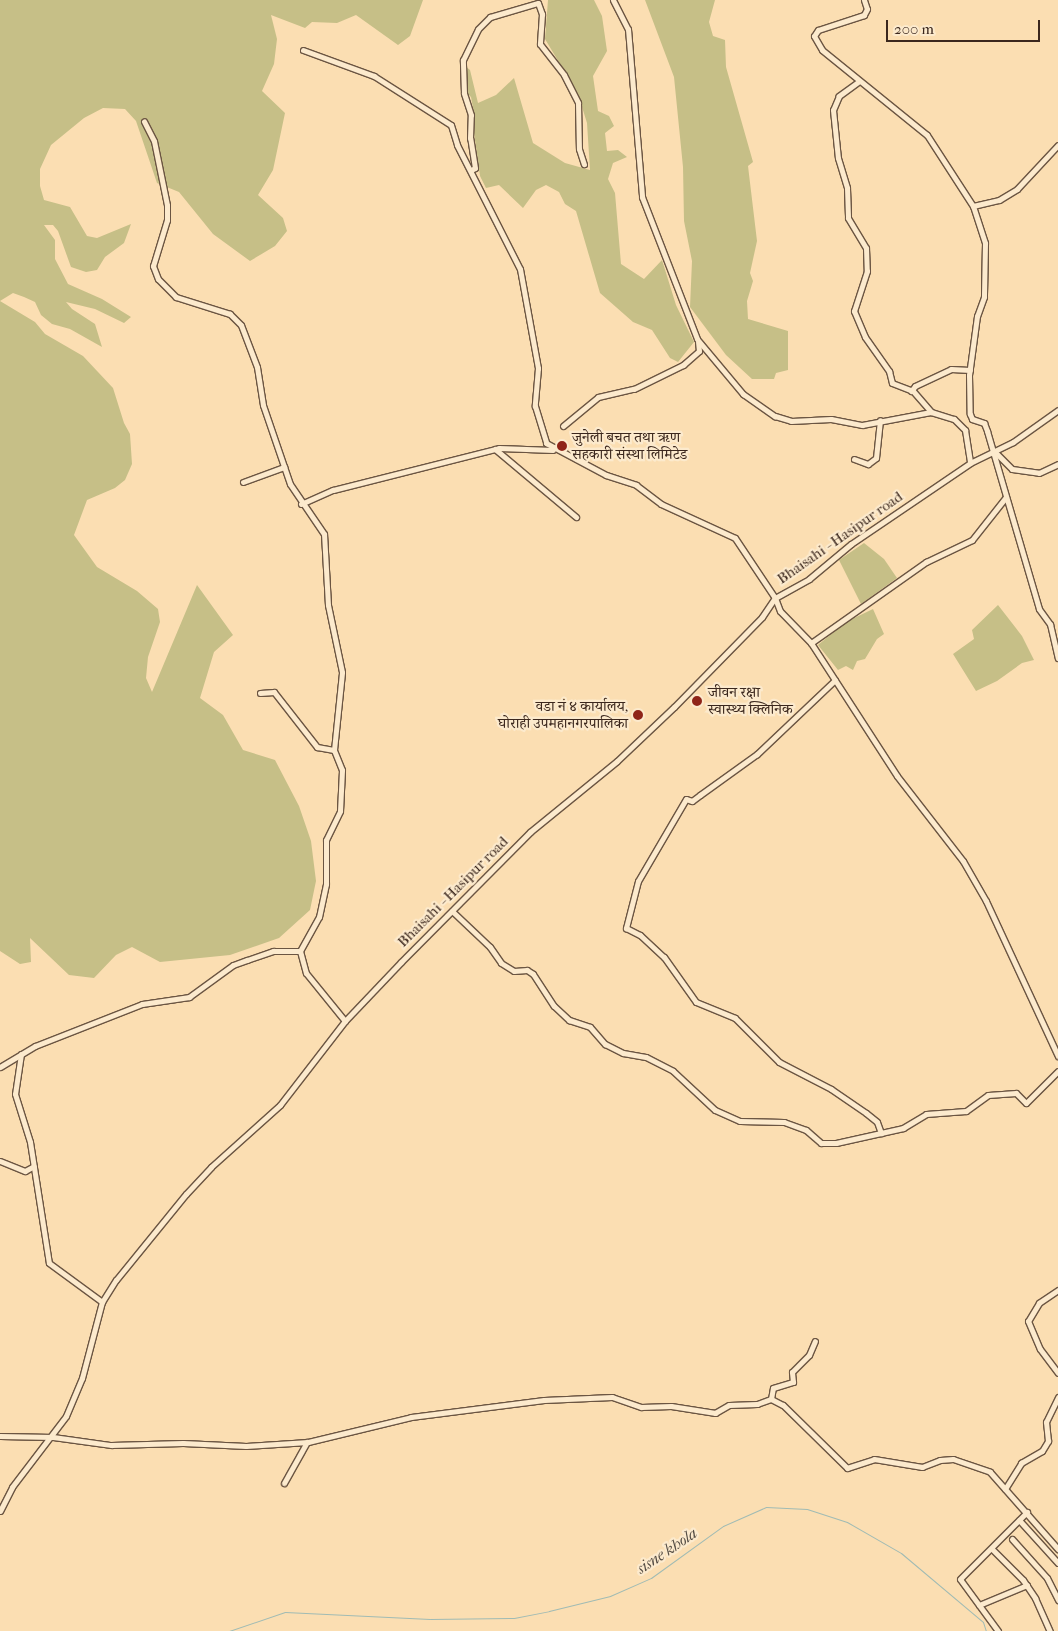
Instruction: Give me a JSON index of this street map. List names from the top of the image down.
{
  "streets": {
    "street": ["Bhaisahi - Hasipur road"]
  },
  "water": ["sisne khola"],
  "places": ["जुनेली बचत तथा ऋण सहकारी संस्था लिमिटेड", "जीवन रक्षा स्वास्थ्य क्लिनिक", "वडा नं ४ कार्यालय, घोराही उपमहानगरपालिका"],
  "scale_bar": "200 m"
}
